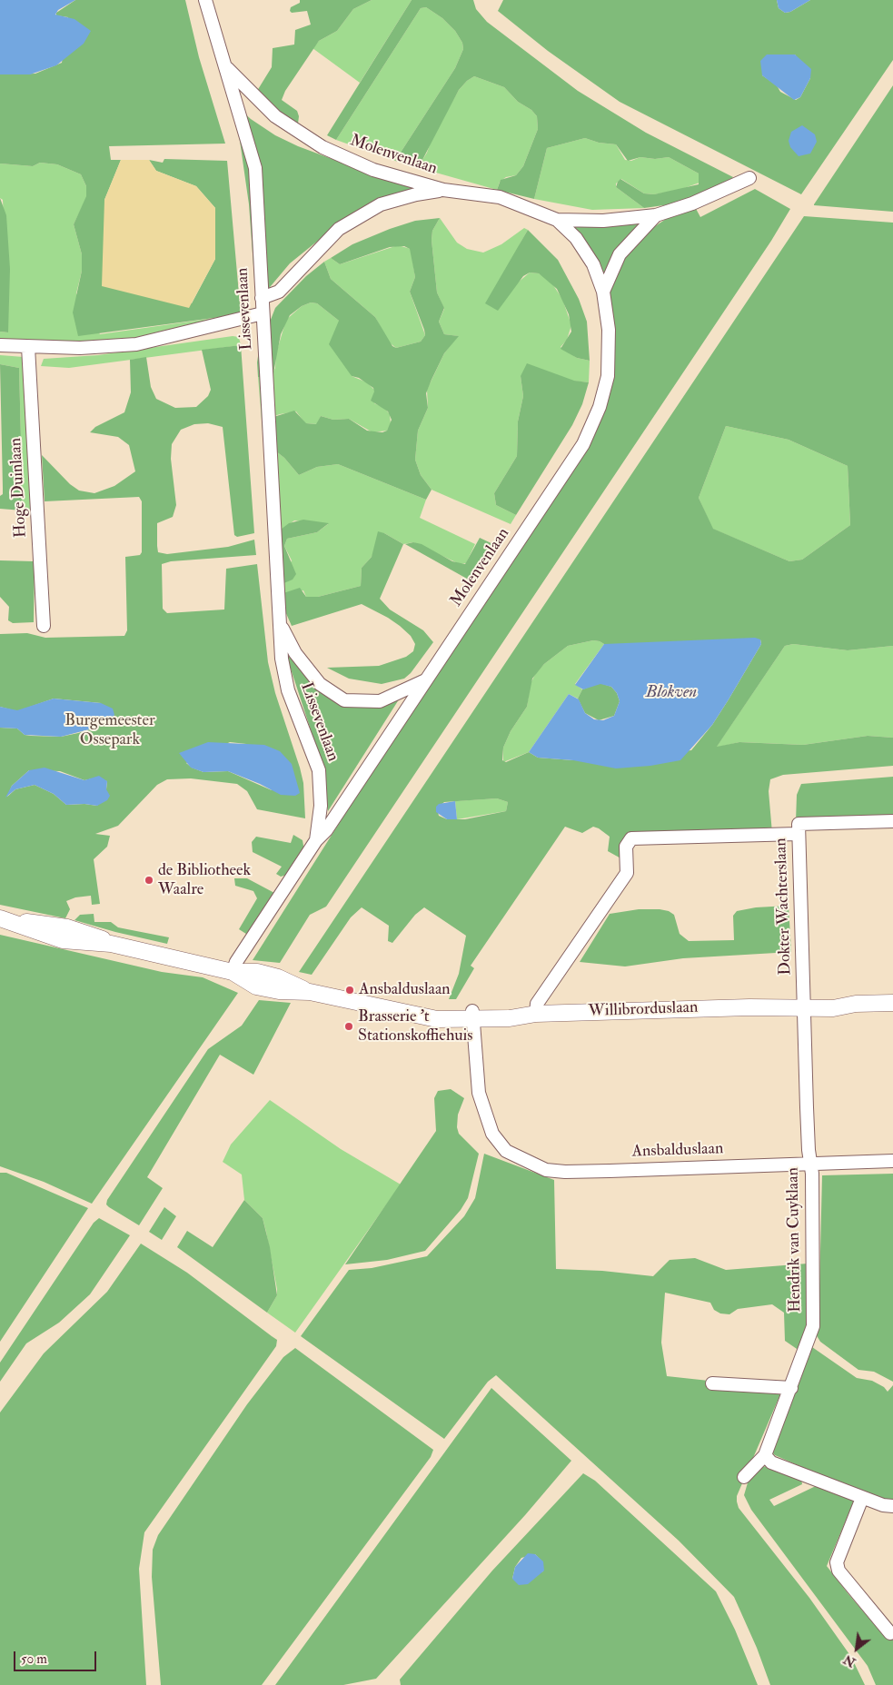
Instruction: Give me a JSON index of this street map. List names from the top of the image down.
{
  "streets": {
    "main road": ["Willibrorduslaan"],
    "street": [
      "Molenvenlaan",
      "Lissevenlaan",
      "Hoge Duinlaan",
      "Dokter Wachterslaan",
      "Ansbalduslaan",
      "Hendrik van Cuyklaan"
    ]
  },
  "crossings": [
    ["Molenvenlaan", "Lissevenlaan"],
    ["Lissevenlaan", "Willibrorduslaan"],
    ["Dokter Wachterslaan", "Willibrorduslaan"],
    ["Dokter Wachterslaan", "Hendrik van Cuyklaan"],
    ["Willibrorduslaan", "Ansbalduslaan"],
    ["Willibrorduslaan", "Hendrik van Cuyklaan"],
    ["Ansbalduslaan", "Hendrik van Cuyklaan"]
  ],
  "water": ["Blokven"],
  "parks": ["Burgemeester Ossepark"],
  "places": ["de Bibliotheek Waalre", "Ansbalduslaan", "Brasserie 't Stationskoffiehuis"],
  "scale_bar": "50 m",
  "north": "bottom left"
}
